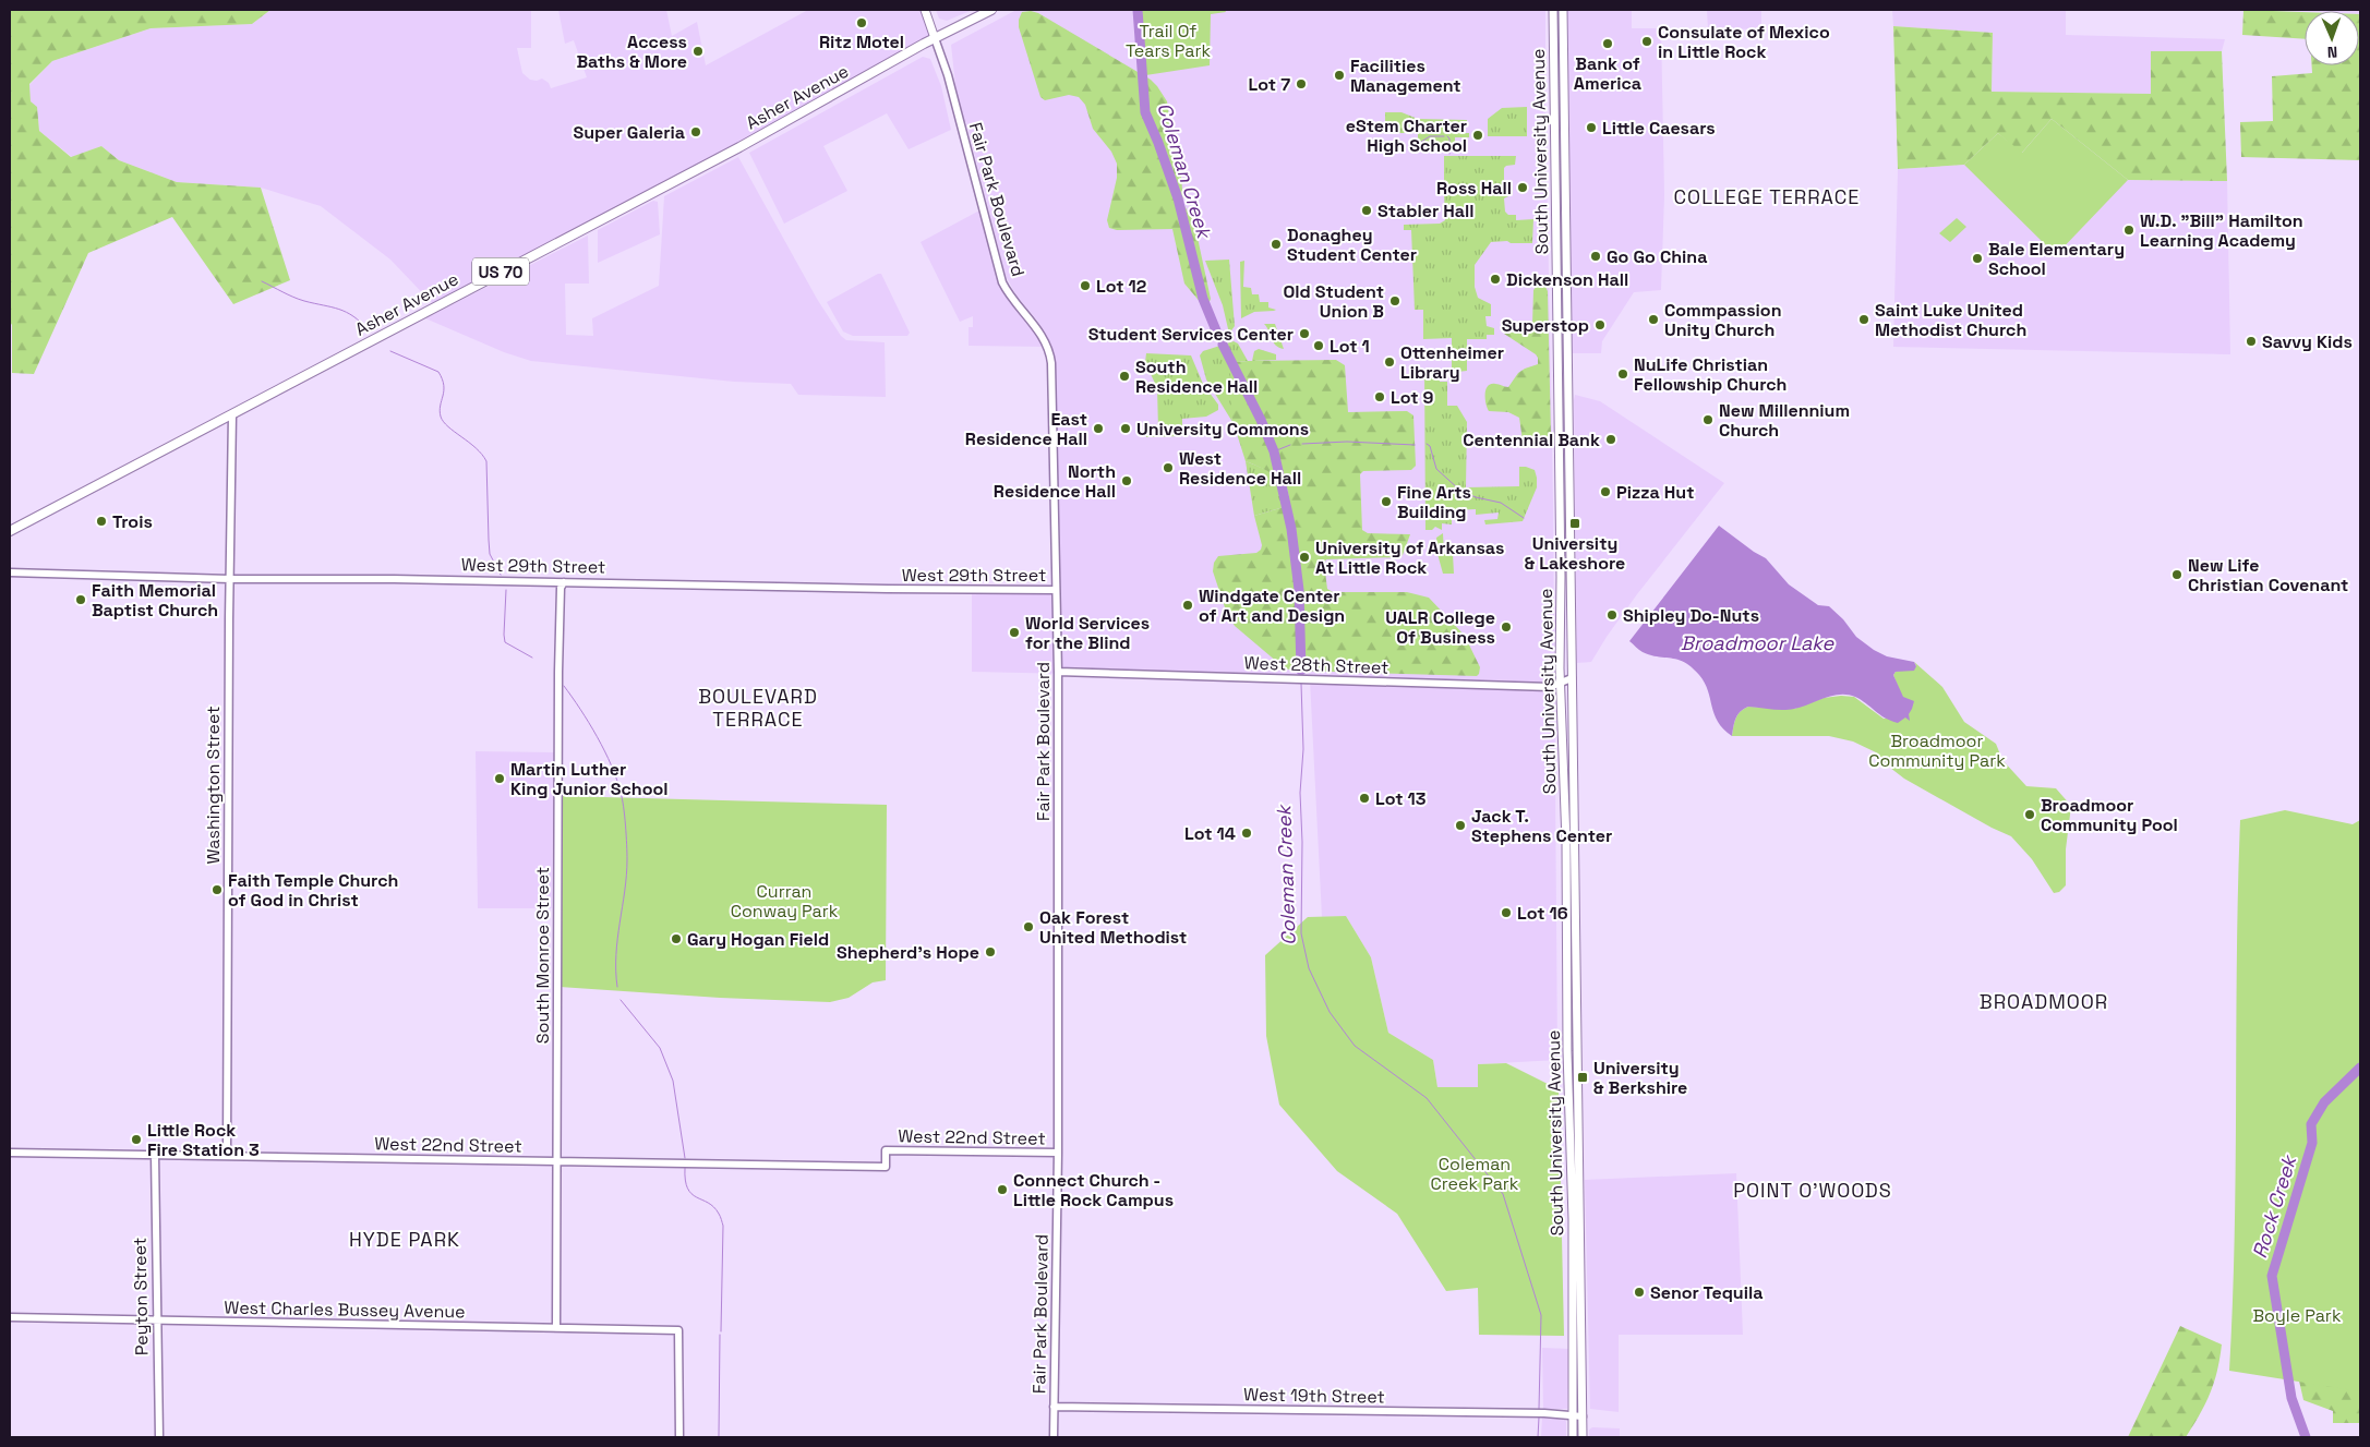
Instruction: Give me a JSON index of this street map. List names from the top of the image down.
{
  "streets": {
    "main road": ["Asher Avenue", "South University Avenue", "US 70"],
    "street": [
      "Fair Park Boulevard",
      "West 29th Street",
      "West 28th Street",
      "Washington Street",
      "South Monroe Street",
      "West 22nd Street",
      "Peyton Street",
      "West Charles Bussey Avenue",
      "West 19th Street"
    ]
  },
  "crossings": [
    ["Asher Avenue", "Fair Park Boulevard"],
    ["Asher Avenue", "Washington Street"],
    ["South University Avenue", "West 28th Street"],
    ["South University Avenue", "West 19th Street"],
    ["Fair Park Boulevard", "West 29th Street"],
    ["Fair Park Boulevard", "West 28th Street"],
    ["Fair Park Boulevard", "West 22nd Street"],
    ["Fair Park Boulevard", "West 19th Street"],
    ["West 29th Street", "Washington Street"],
    ["West 29th Street", "South Monroe Street"],
    ["Washington Street", "West 22nd Street"],
    ["South Monroe Street", "West 22nd Street"],
    ["South Monroe Street", "West Charles Bussey Avenue"],
    ["West 22nd Street", "Peyton Street"],
    ["Peyton Street", "West Charles Bussey Avenue"]
  ],
  "districts": [
    "COLLEGE TERRACE",
    "BOULEVARD TERRACE",
    "BROADMOOR",
    "POINT O'WOODS",
    "HYDE PARK"
  ],
  "water": ["Coleman Creek", "Broadmoor Lake", "Rock Creek"],
  "parks": [
    "Trail Of Tears Park",
    "Broadmoor Community Park",
    "Curran Conway Park",
    "Coleman Creek Park",
    "Boyle Park"
  ],
  "places": {
    "other": [
      "Ritz Motel",
      "Consulate of Mexico in Little Rock",
      "Bank of America",
      "Access Baths & More",
      "Facilities Management",
      "Lot 7",
      "Little Caesars",
      "Super Galeria",
      "eStem Charter High School",
      "Ross Hall",
      "Stabler Hall",
      "W.D. \"Bill\" Hamilton Learning Academy",
      "Donaghey Student Center",
      "Go Go China",
      "Bale Elementary School",
      "Dickenson Hall",
      "Lot 12",
      "Old Student Union B",
      "Commpassion Unity Church",
      "Saint Luke United Methodist Church",
      "Superstop",
      "Student Services Center",
      "Savvy Kids",
      "Lot 1",
      "Ottenheimer Library",
      "NuLife Christian Fellowship Church",
      "South Residence Hall",
      "Lot 9",
      "New Millennium Church",
      "East Residence Hall",
      "University Commons",
      "Centennial Bank",
      "West Residence Hall",
      "North Residence Hall",
      "Pizza Hut",
      "Fine Arts Building",
      "Trois",
      "University of Arkansas At Little Rock",
      "New Life Christian Covenant",
      "Faith Memorial Baptist Church",
      "Windgate Center of Art and Design",
      "Shipley Do-Nuts",
      "UALR College Of Business",
      "World Services for the Blind",
      "Martin Luther King Junior School",
      "Lot 13",
      "Broadmoor Community Pool",
      "Jack T. Stephens Center",
      "Lot 14",
      "Faith Temple Church of God in Christ",
      "Lot 16",
      "Oak Forest United Methodist",
      "Gary Hogan Field",
      "Shepherd's Hope",
      "Little Rock Fire Station 3",
      "Connect Church - Little Rock Campus",
      "Senor Tequila"
    ],
    "transit": ["University & Lakeshore", "University & Berkshire"]
  },
  "north": "bottom"
}
